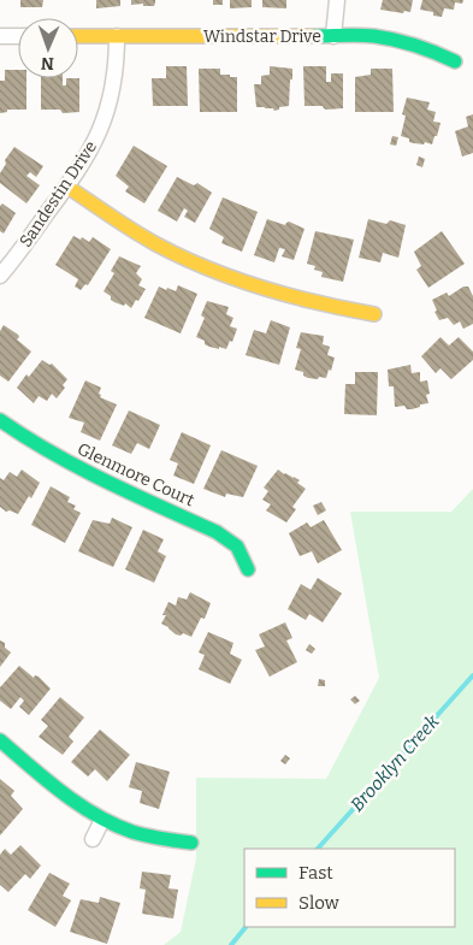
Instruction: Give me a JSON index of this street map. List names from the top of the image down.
{
  "streets": {
    "street": ["Windstar Drive", "Sandestin Drive", "Glenmore Court"]
  },
  "crossings": [
    ["Windstar Drive", "Sandestin Drive"]
  ],
  "water": ["Brooklyn Creek"],
  "legend": ["Fast", "Slow"],
  "north": "bottom"
}
